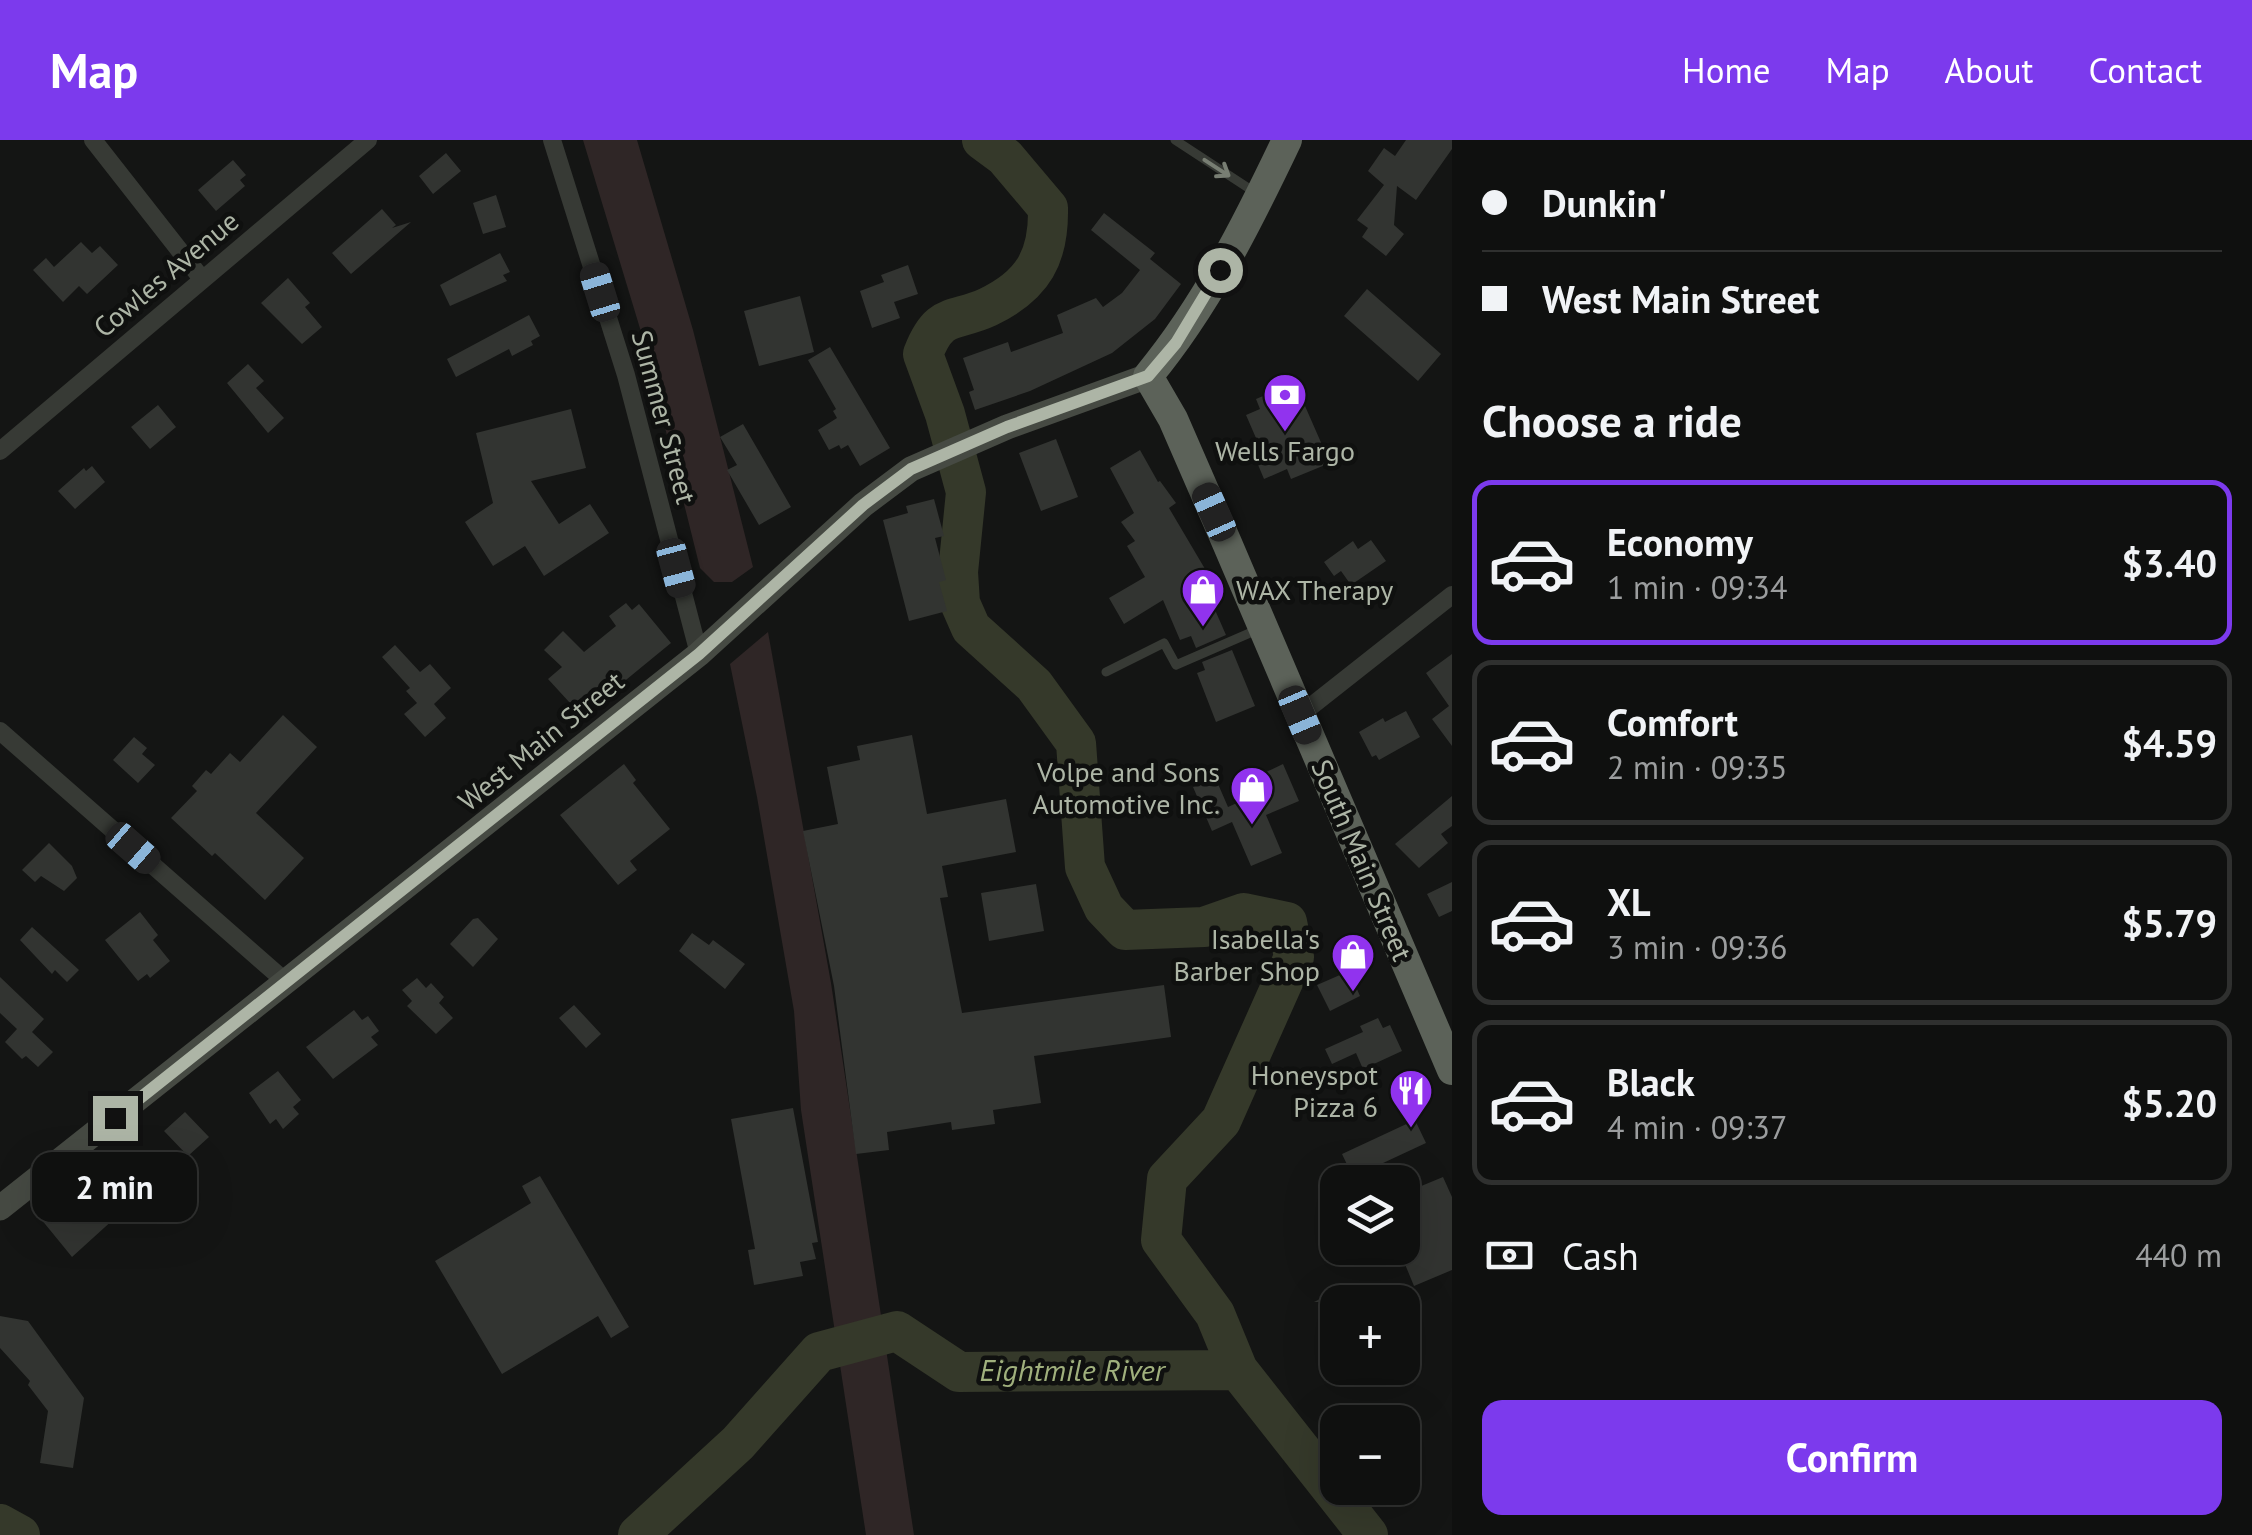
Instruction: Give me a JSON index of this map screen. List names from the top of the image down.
{
  "streets": {
    "highway": ["South Main Street"],
    "main road": ["West Main Street"],
    "street": ["Cowles Avenue", "Summer Street"]
  },
  "crossings": [
    ["Summer Street", "West Main Street"],
    ["West Main Street", "South Main Street"]
  ],
  "water": ["Eightmile River"],
  "places": {
    "bank": ["Wells Fargo"],
    "shop": ["WAX Therapy", "Volpe and Sons Automotive Inc.", "Isabella's Barber Shop"],
    "restaurant": ["Honeyspot Pizza 6"]
  },
  "page": {
    "header": "Map",
    "nav": [
      "Home",
      "Map",
      "About",
      "Contact"
    ],
    "banner": ["Dunkin'", "West Main Street"],
    "heading": "Choose a ride",
    "list": [
      {
        "name": "Economy",
        "note": "1 min · 09:34",
        "value": "$3.40"
      },
      {
        "name": "Comfort",
        "note": "2 min · 09:35",
        "value": "$4.59"
      },
      {
        "name": "XL",
        "note": "3 min · 09:36",
        "value": "$5.79"
      },
      {
        "name": "Black",
        "note": "4 min · 09:37",
        "value": "$5.20"
      }
    ],
    "bubble": "2 min",
    "map_buttons": ["+", "−"],
    "pay": ["Cash", "440 m"],
    "buttons": "Confirm"
  }
}
